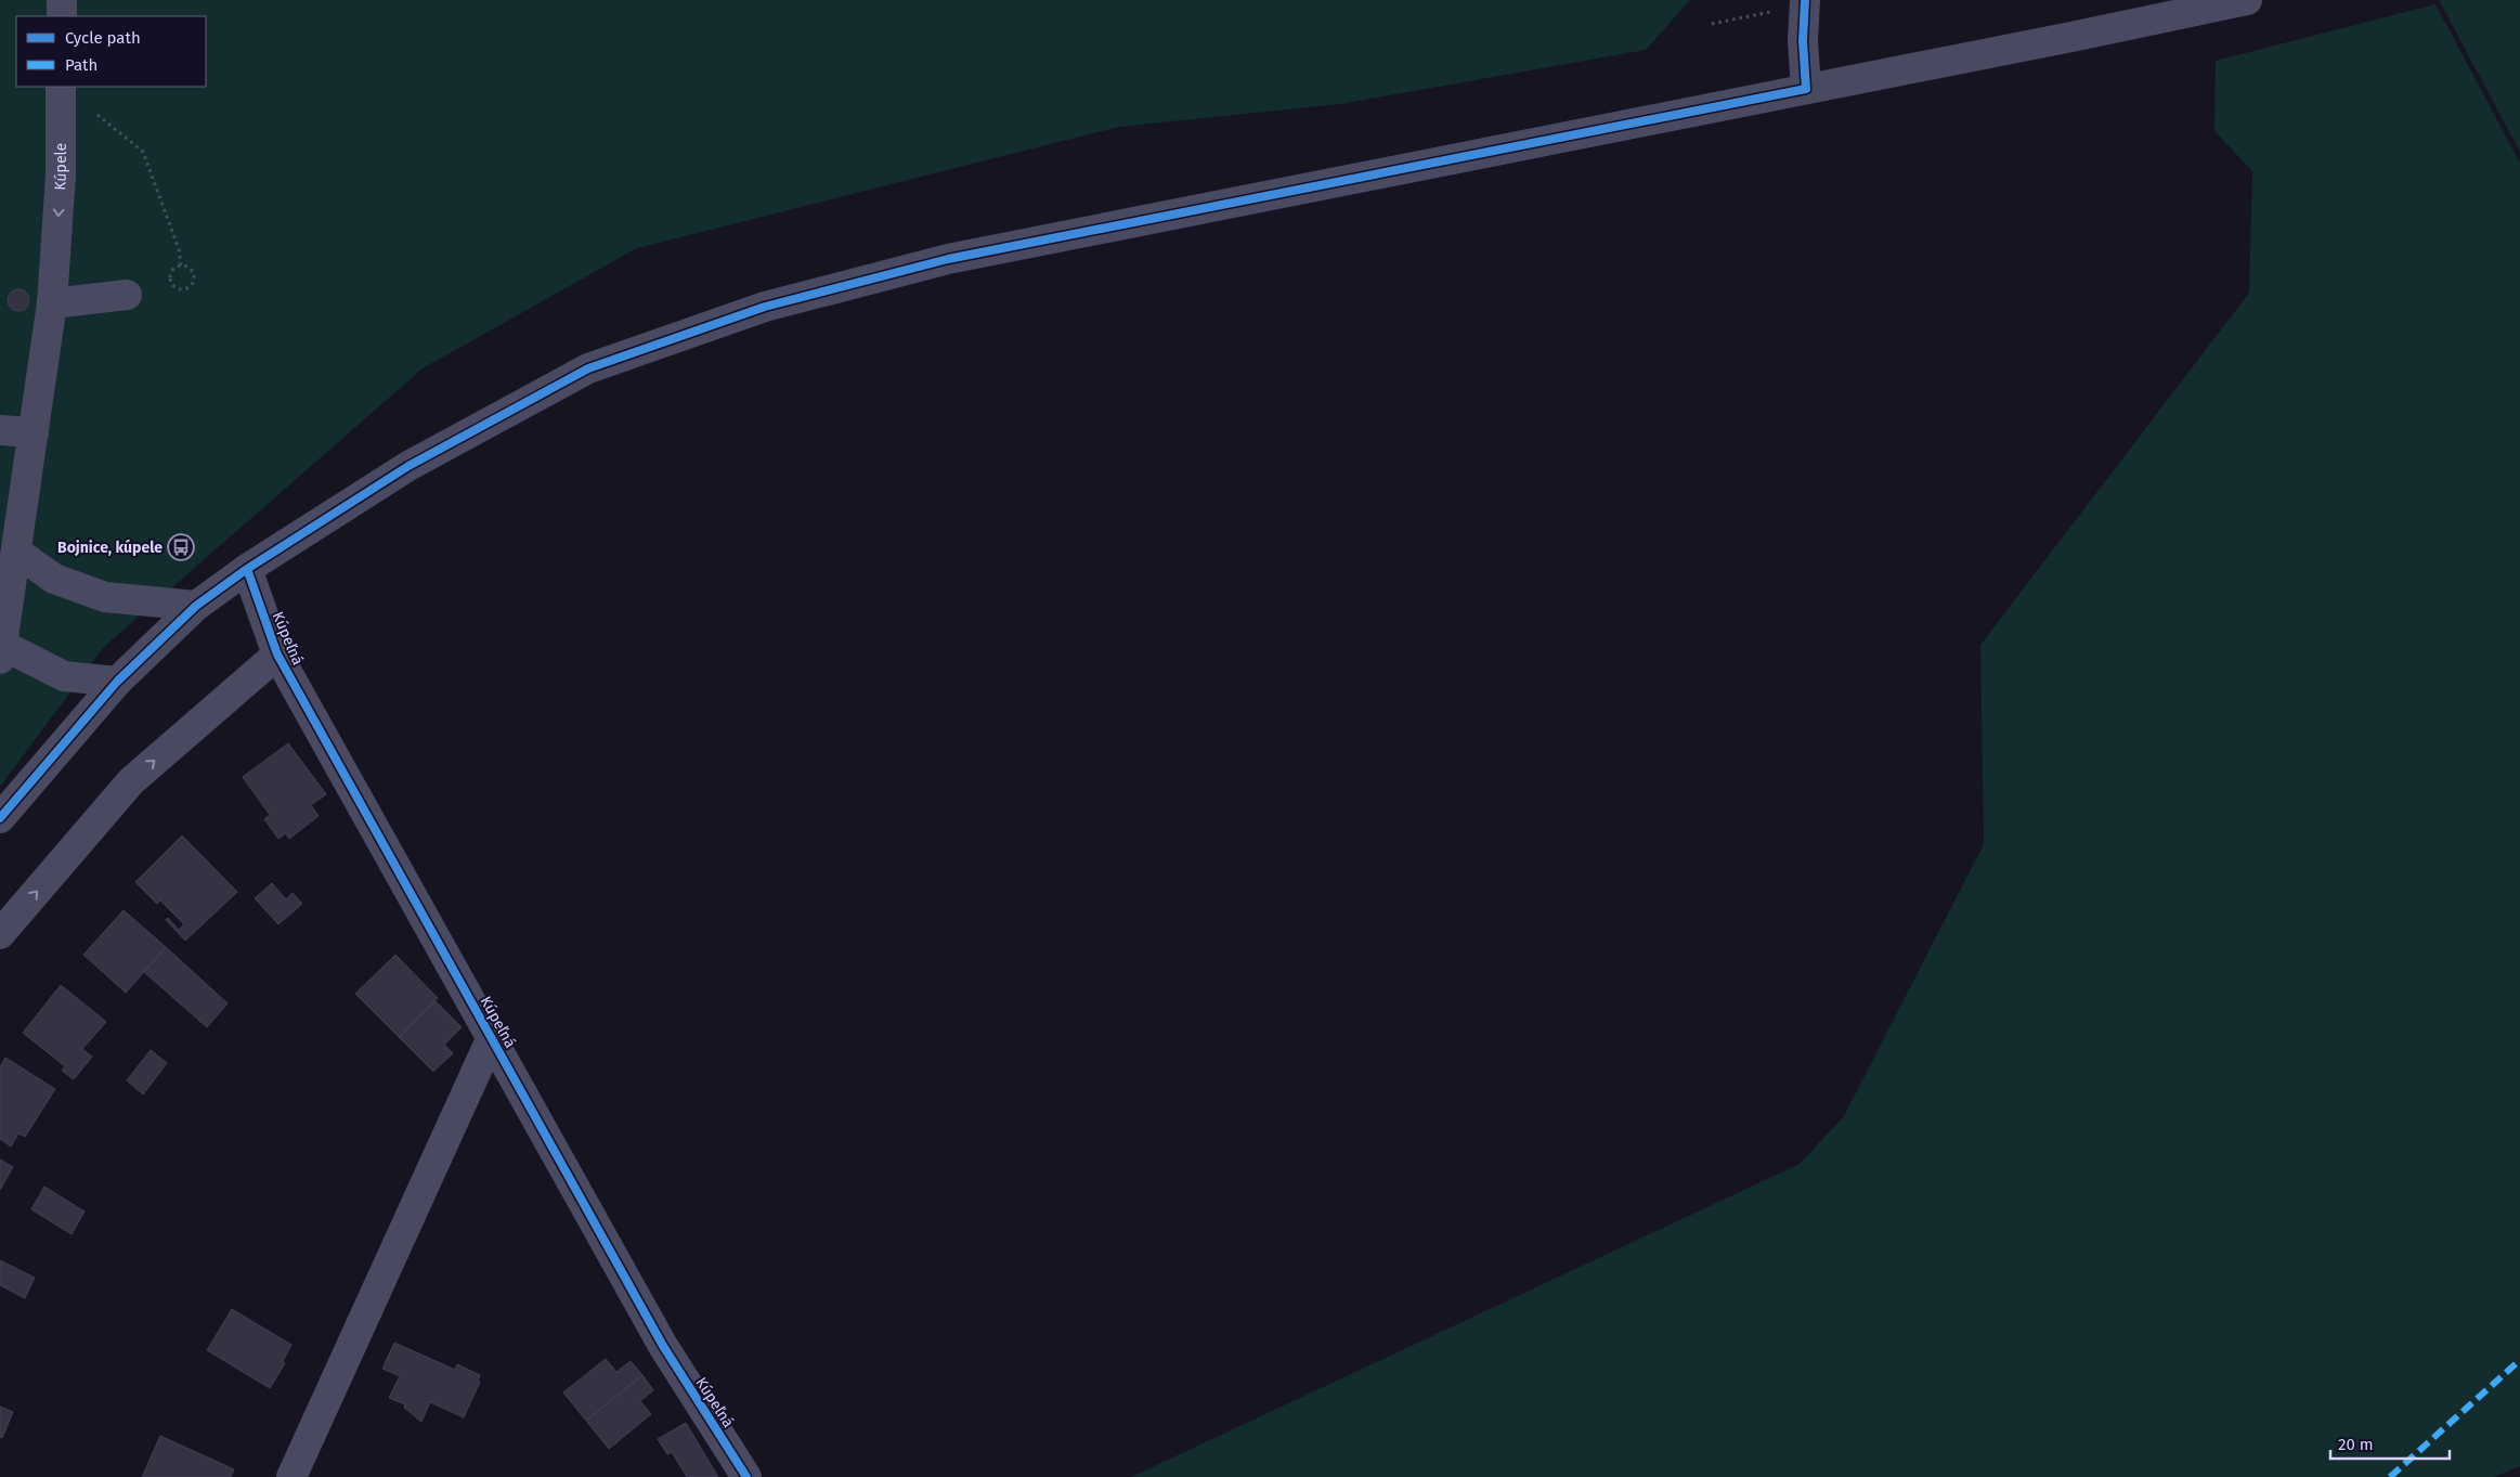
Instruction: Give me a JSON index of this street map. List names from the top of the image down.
{
  "streets": {
    "street": ["Kúpele", "Kúpeľná"]
  },
  "one_way": ["Kúpele"],
  "places": {
    "bus stop": ["Bojnice, kúpele"]
  },
  "legend": ["Cycle path", "Path"],
  "scale_bar": "20 m"
}
